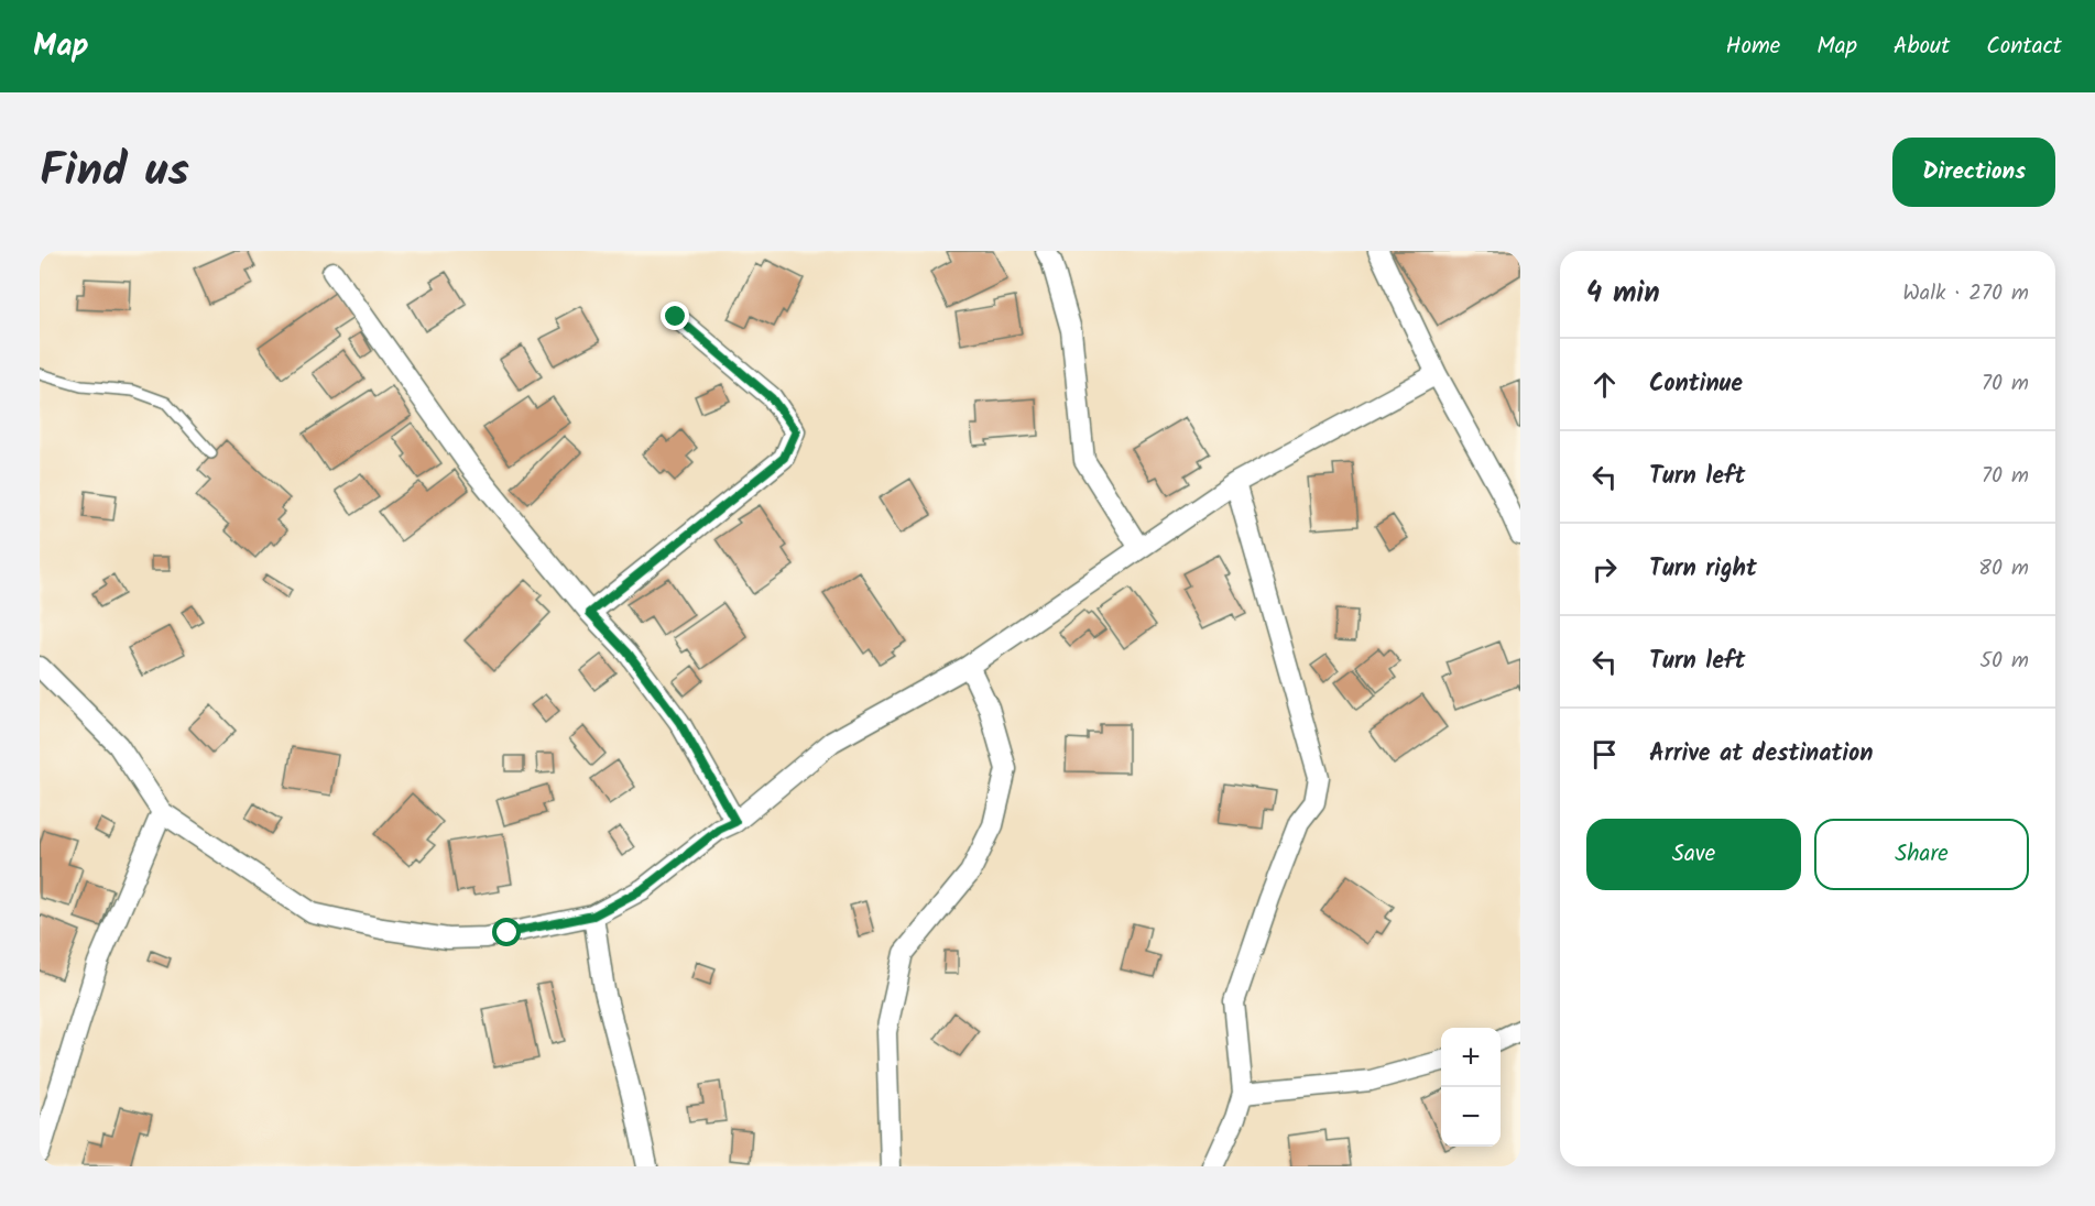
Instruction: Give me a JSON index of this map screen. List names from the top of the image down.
{
  "page": {
    "header": "Map",
    "nav": [
      "Home",
      "Map",
      "About",
      "Contact"
    ],
    "title": "Find us",
    "buttons": [
      "Directions",
      ["Save", "Share"]
    ],
    "heading": ["4 min", "Walk · 270 m"],
    "list": [
      ["Continue", "70 m"],
      ["Turn left", "70 m"],
      ["Turn right", "80 m"],
      ["Turn left", "50 m"],
      "Arrive at destination"
    ],
    "map_buttons": ["+", "−"]
  }
}
